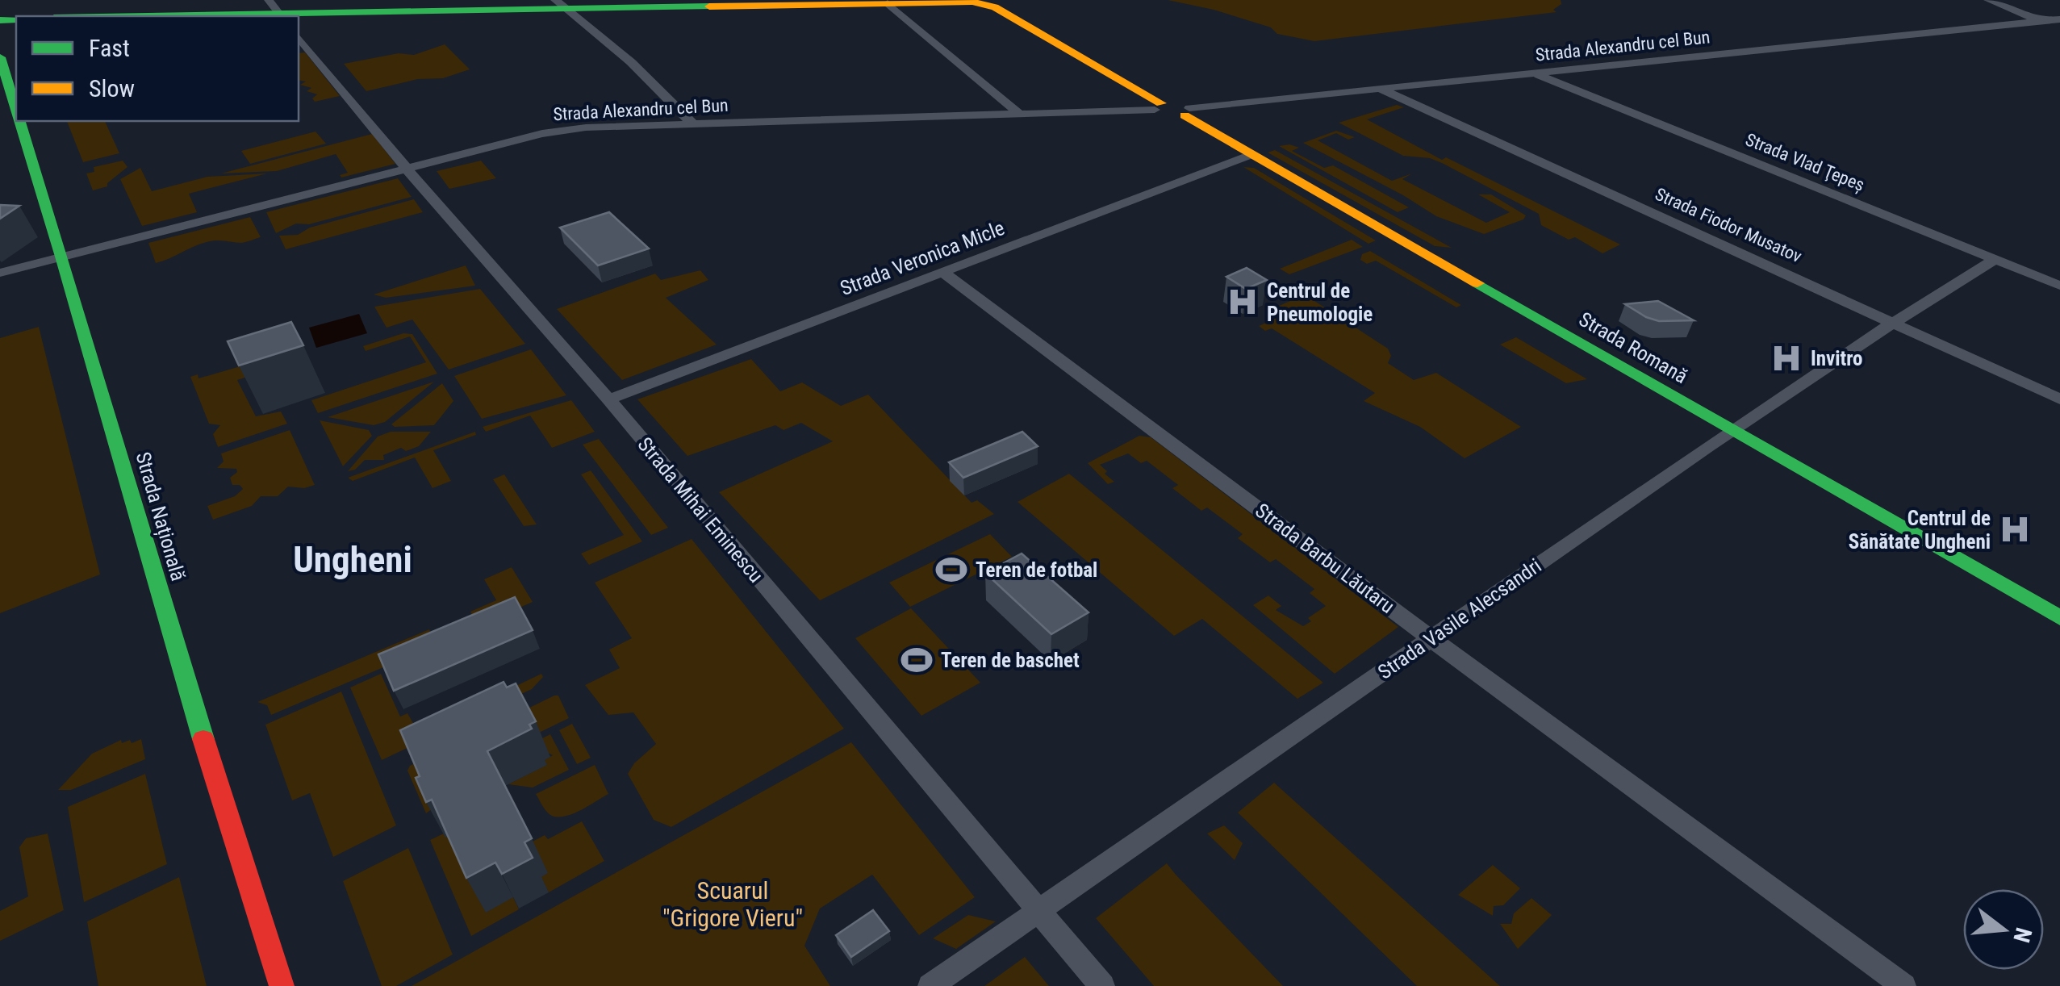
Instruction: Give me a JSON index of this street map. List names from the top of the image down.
{
  "streets": {
    "main road": ["Strada Romană", "Strada Națională"],
    "street": [
      "Strada Alexandru cel Bun",
      "Strada Vlad Ţepeș",
      "Strada Fiodor Musatov",
      "Strada Veronica Micle",
      "Strada Mihai Eminescu",
      "Strada Barbu Lăutaru",
      "Strada Vasile Alecsandri"
    ]
  },
  "crossings": [
    ["Strada Alexandru cel Bun", "Strada Vlad Ţepeș"],
    ["Strada Alexandru cel Bun", "Strada Fiodor Musatov"],
    ["Strada Alexandru cel Bun", "Strada Romană"],
    ["Strada Alexandru cel Bun", "Strada Mihai Eminescu"],
    ["Strada Alexandru cel Bun", "Strada Națională"],
    ["Strada Vlad Ţepeș", "Strada Vasile Alecsandri"],
    ["Strada Fiodor Musatov", "Strada Vasile Alecsandri"],
    ["Strada Veronica Micle", "Strada Romană"],
    ["Strada Veronica Micle", "Strada Mihai Eminescu"],
    ["Strada Veronica Micle", "Strada Barbu Lăutaru"],
    ["Strada Romană", "Strada Vasile Alecsandri"],
    ["Strada Mihai Eminescu", "Strada Vasile Alecsandri"],
    ["Strada Barbu Lăutaru", "Strada Vasile Alecsandri"]
  ],
  "districts": ["Ungheni"],
  "parks": ["Scuarul \"Grigore Vieru\""],
  "places": {
    "hospital": ["Centrul de Pneumologie", "Invitro", "Centrul de Sănătate Ungheni"],
    "sports": ["Teren de fotbal", "Teren de baschet"]
  },
  "legend": ["Fast", "Slow"],
  "north": "right"
}
